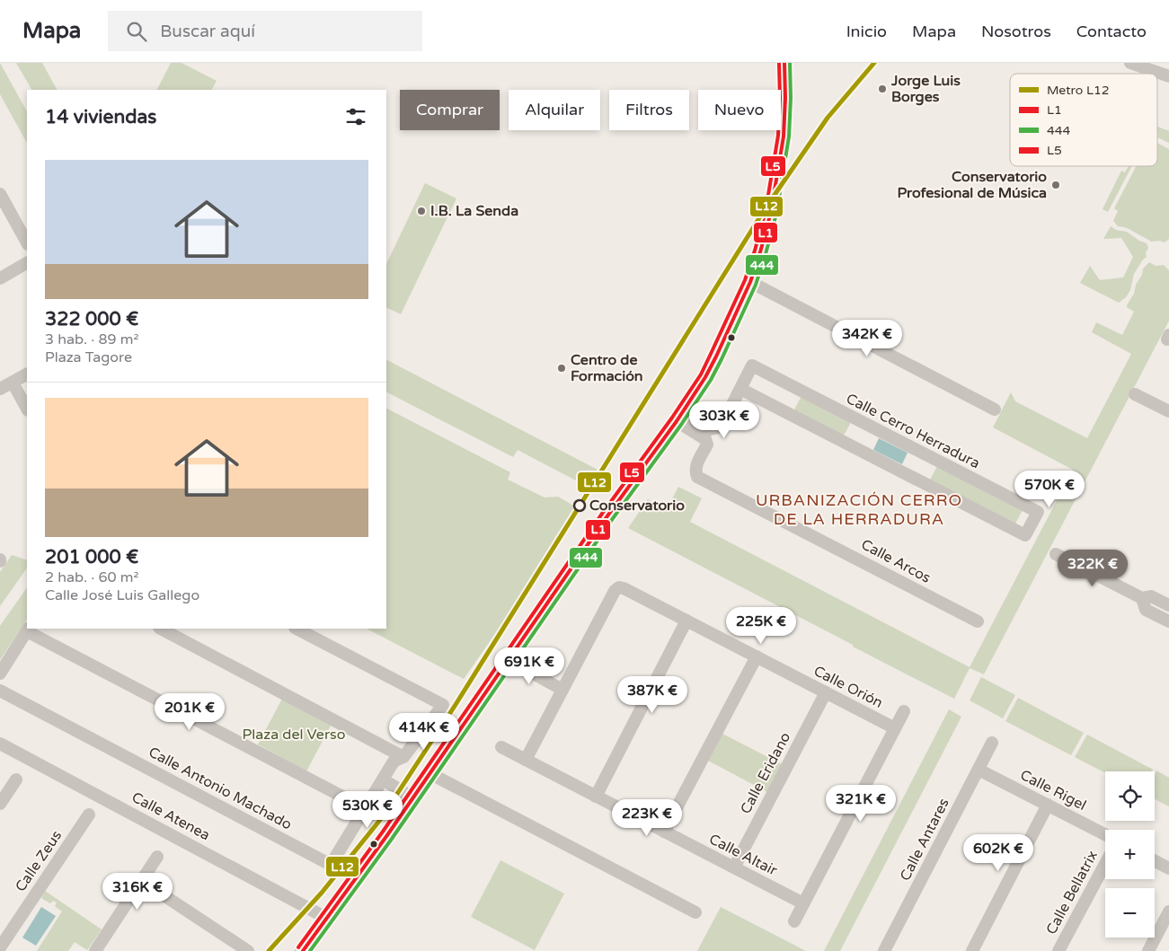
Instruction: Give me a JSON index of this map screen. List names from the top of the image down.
{
  "streets": {
    "street": [
      "Calle Cerro Herradura",
      "Calle Arcos",
      "Calle Orión",
      "Calle Eridano",
      "Calle Antonio Machado",
      "Calle Rigel",
      "Calle Atenea",
      "Calle Antares",
      "Calle Altair",
      "Calle Zeus",
      "Calle Bellatrix"
    ]
  },
  "crossings": [
    ["Calle Cerro Herradura", "Calle Arcos"],
    ["Calle Orión", "Calle Eridano"],
    ["Calle Eridano", "Calle Altair"],
    ["Calle Rigel", "Calle Antares"]
  ],
  "districts": ["URBANIZACIÓN CERRO DE LA HERRADURA"],
  "parks": ["Plaza del Verso"],
  "places": [
    "Jorge Luis Borges",
    "Conservatorio Profesional de Música",
    "I.B. La Senda",
    "Centro de Formación",
    "Conservatorio"
  ],
  "lines": [
    "metro line L12",
    "transit line L1",
    "transit line 444",
    "transit line L5"
  ],
  "legend": [
    "Metro L12",
    "L1",
    "444",
    "L5"
  ],
  "page": {
    "header": "Mapa",
    "search": "Buscar aquí",
    "nav": [
      "Inicio",
      "Mapa",
      "Nosotros",
      "Contacto"
    ],
    "chip": [
      "Comprar",
      "Alquilar",
      "Filtros",
      "Nuevo"
    ],
    "heading": "14 viviendas",
    "list": [
      {
        "name": "322 000 €",
        "note": "3 hab. · 89 m² · Plaza Tagore"
      },
      {
        "name": "201 000 €",
        "note": "2 hab. · 60 m² · Calle José Luis Gallego"
      }
    ],
    "price": [
      "342K €",
      "303K €",
      "570K €",
      "322K €",
      "225K €",
      "691K €",
      "387K €",
      "201K €",
      "414K €",
      "321K €",
      "530K €",
      "223K €",
      "602K €",
      "316K €"
    ],
    "map_buttons": ["+", "−"]
  }
}
